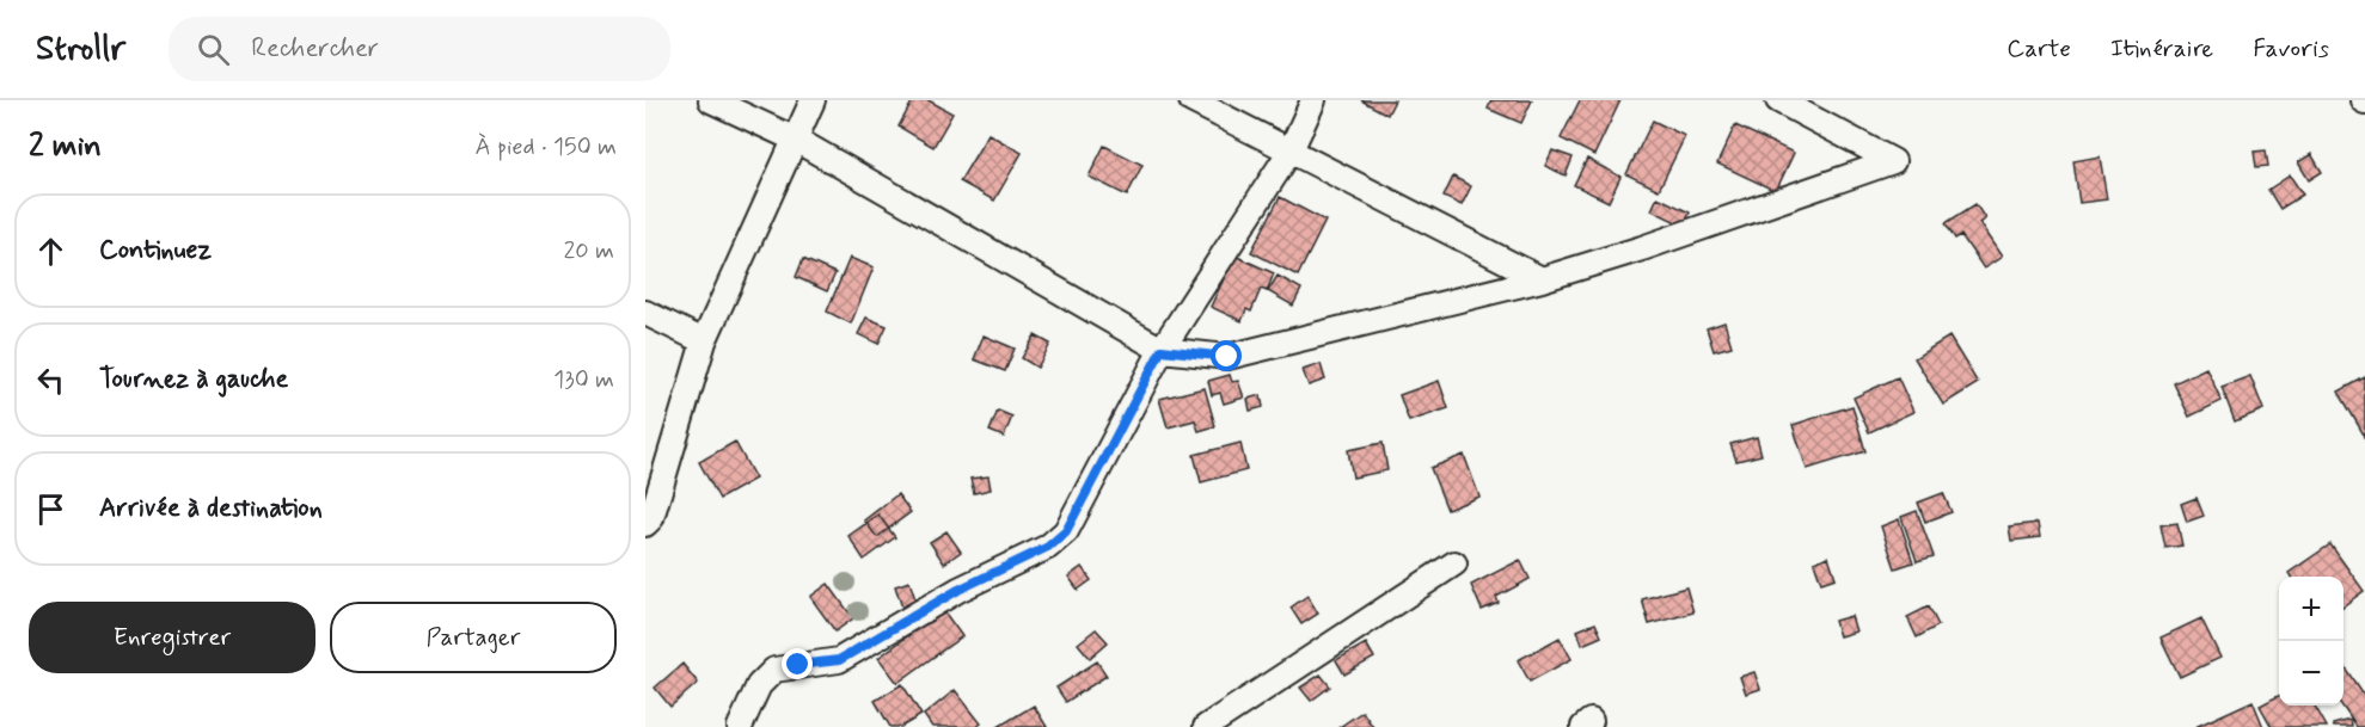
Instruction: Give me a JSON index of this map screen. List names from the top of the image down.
{
  "page": {
    "header": "Strollr",
    "search": "Rechercher",
    "nav": ["Carte", "Itinéraire", "Favoris"],
    "heading": ["2 min", "À pied · 150 m"],
    "list": [
      ["Continuez", "20 m"],
      ["Tournez à gauche", "130 m"],
      "Arrivée à destination"
    ],
    "map_buttons": ["+", "−"],
    "buttons": ["Enregistrer", "Partager"]
  }
}
